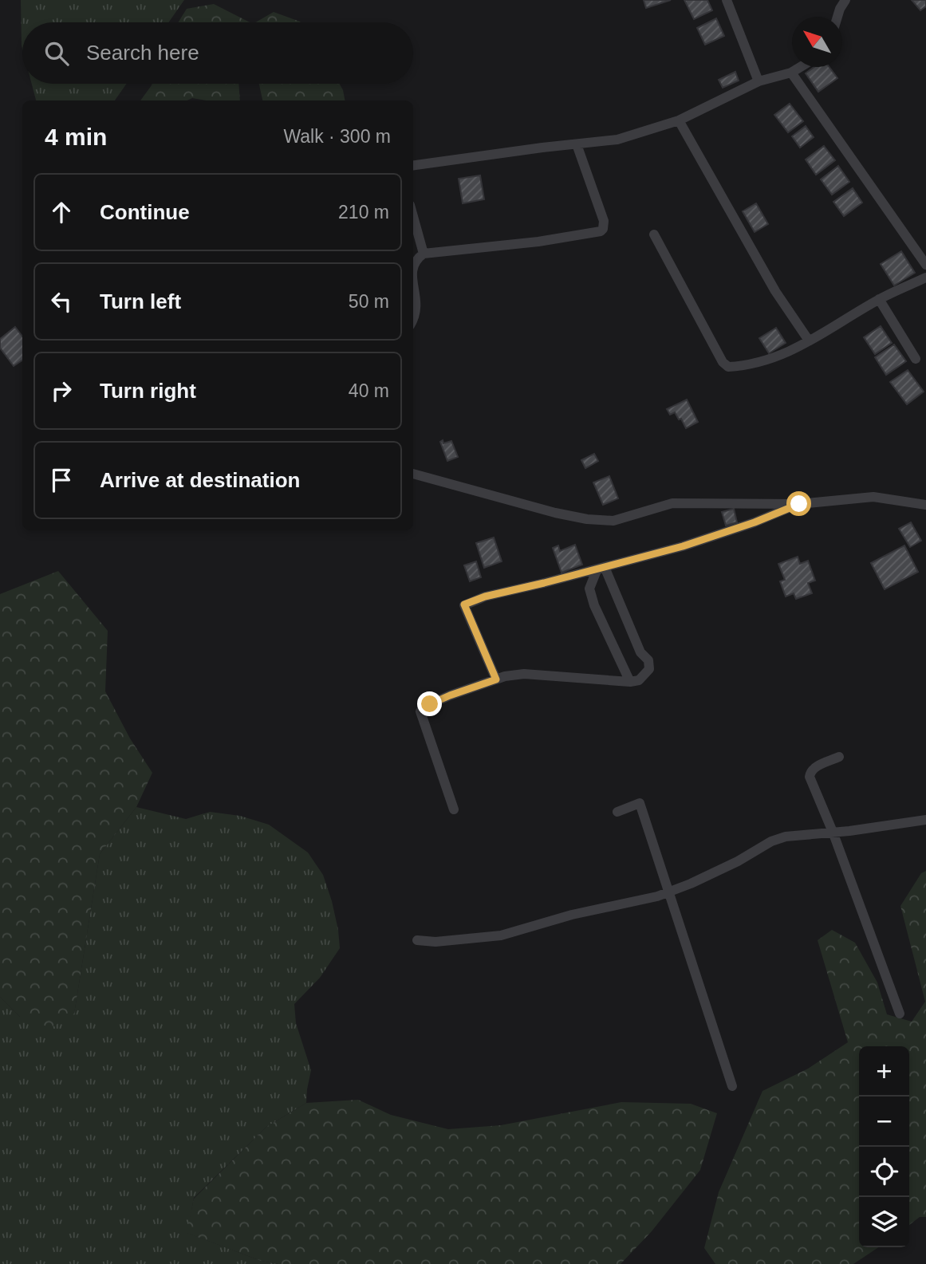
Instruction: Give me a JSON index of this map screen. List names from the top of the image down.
{
  "north": "top left",
  "page": {
    "search": "Search here",
    "heading": ["4 min", "Walk · 300 m"],
    "list": [
      ["Continue", "210 m"],
      ["Turn left", "50 m"],
      ["Turn right", "40 m"],
      "Arrive at destination"
    ],
    "map_buttons": ["+", "−"]
  }
}
